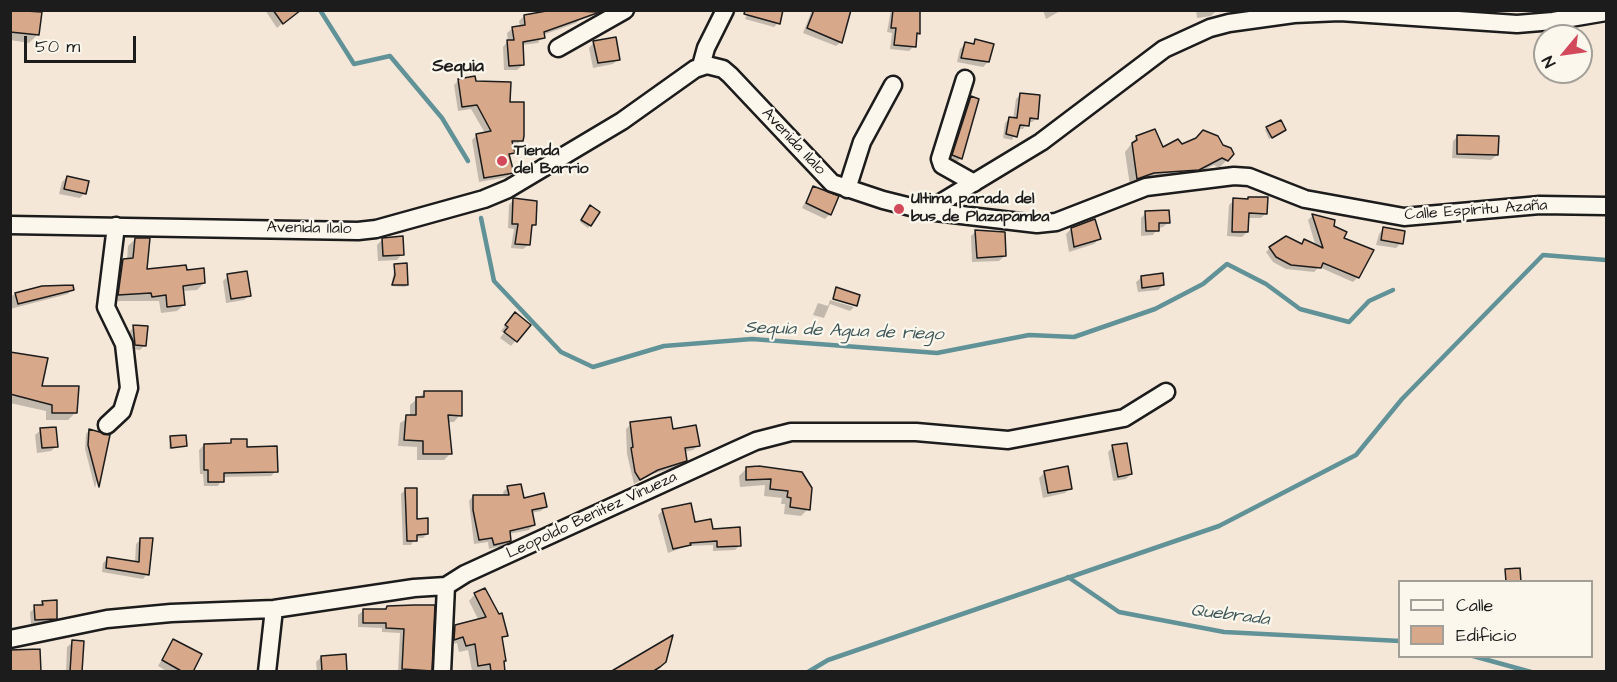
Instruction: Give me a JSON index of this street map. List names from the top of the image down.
{
  "streets": {
    "street": ["Avenida Ilalo", "Calle Espíritu Azaña", "Leopoldo Benitez Vinueza"]
  },
  "crossings": [
    ["Avenida Ilalo", "Calle Espíritu Azaña"]
  ],
  "districts": ["Sequia"],
  "water": ["Sequia de Agua de riego", "Quebrada"],
  "places": ["Tienda del Barrio", "Ultima parada del bus de Plazapamba"],
  "legend": ["Calle", "Edificio"],
  "scale_bar": "50 m",
  "north": "bottom left"
}
